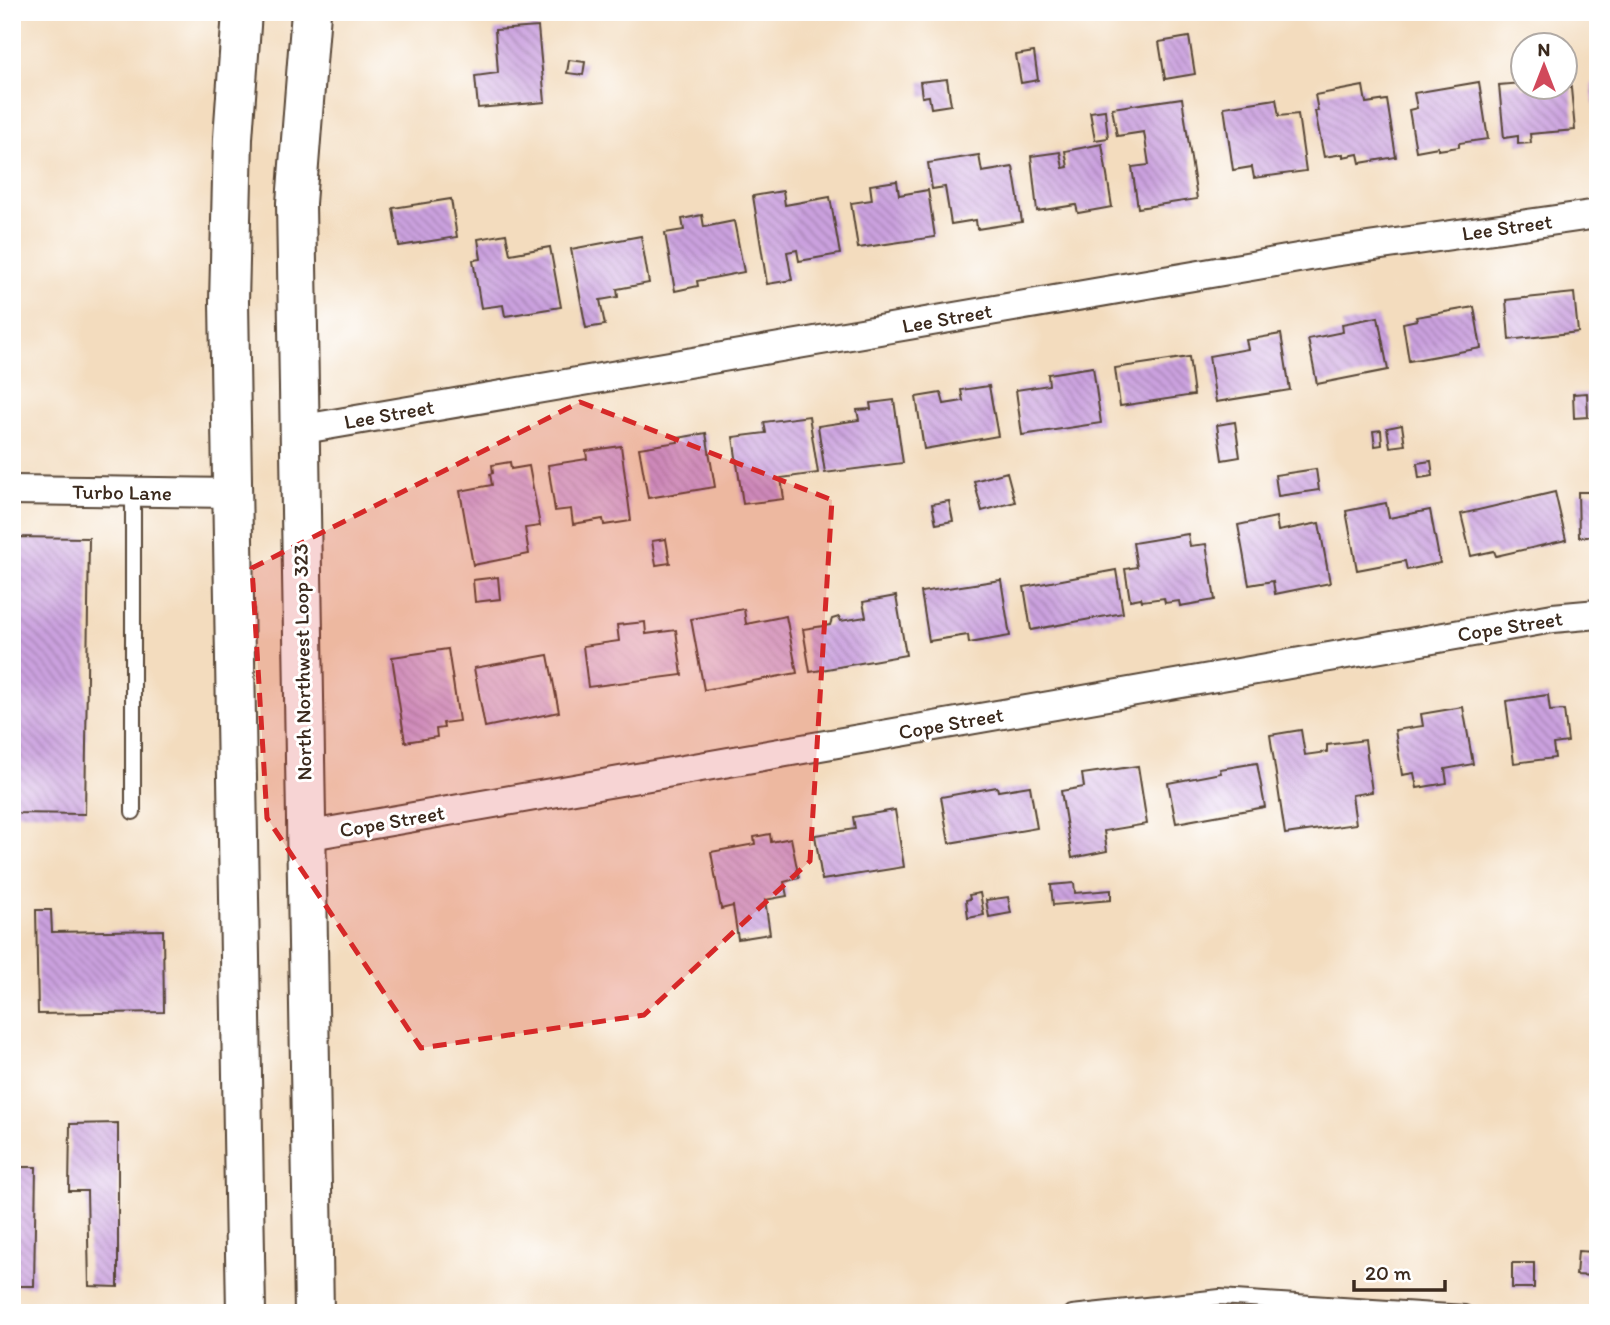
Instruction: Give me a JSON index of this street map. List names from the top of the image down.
{
  "streets": {
    "highway": ["North Northwest Loop 323"],
    "street": ["Lee Street", "Turbo Lane", "Cope Street"]
  },
  "crossings": [
    ["Lee Street", "North Northwest Loop 323"],
    ["Cope Street", "North Northwest Loop 323"]
  ],
  "scale_bar": "20 m",
  "north": "top"
}
